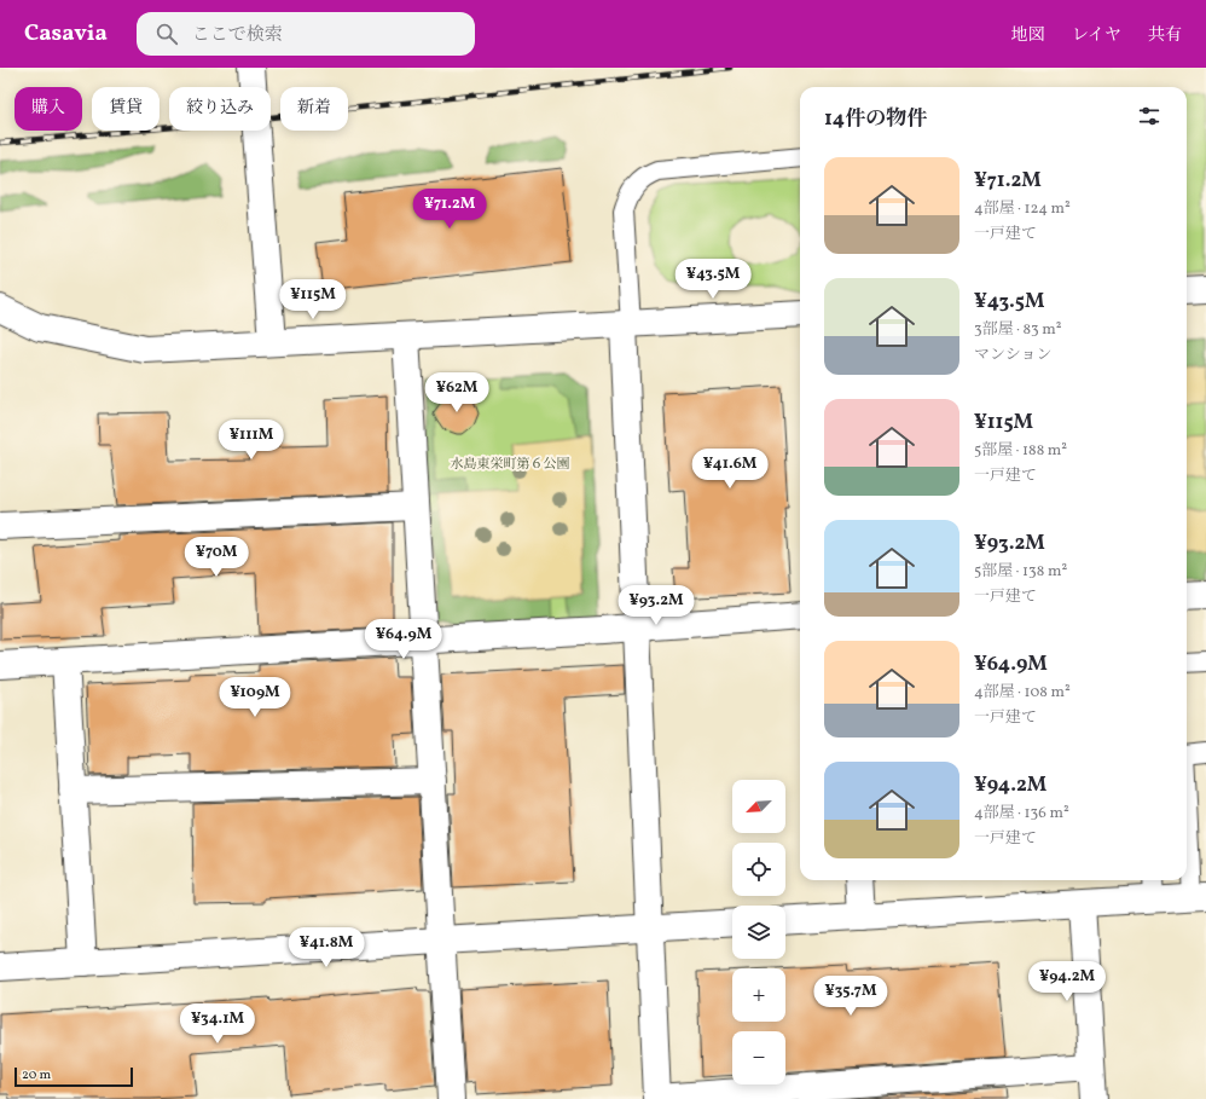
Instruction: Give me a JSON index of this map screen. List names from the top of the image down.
{
  "parks": ["水島東栄町第６公園"],
  "scale_bar": "20 m",
  "north": "bottom left",
  "page": {
    "header": "Casavia",
    "search": "ここで検索",
    "nav": ["地図", "レイヤ", "共有"],
    "chip": [
      "購入",
      "賃貸",
      "絞り込み",
      "新着"
    ],
    "heading": "14件の物件",
    "list": [
      {
        "name": "¥71.2M",
        "note": "4部屋 · 124 m² · 一戸建て"
      },
      {
        "name": "¥43.5M",
        "note": "3部屋 · 83 m² · マンション"
      },
      {
        "name": "¥115M",
        "note": "5部屋 · 188 m² · 一戸建て"
      },
      {
        "name": "¥93.2M",
        "note": "5部屋 · 138 m² · 一戸建て"
      },
      {
        "name": "¥64.9M",
        "note": "4部屋 · 108 m² · 一戸建て"
      },
      {
        "name": "¥94.2M",
        "note": "4部屋 · 136 m² · 一戸建て"
      }
    ],
    "price": [
      "¥71.2M",
      "¥43.5M",
      "¥115M",
      "¥62M",
      "¥111M",
      "¥41.6M",
      "¥70M",
      "¥93.2M",
      "¥64.9M",
      "¥109M",
      "¥41.8M",
      "¥94.2M",
      "¥35.7M",
      "¥34.1M"
    ],
    "map_buttons": ["+", "−"],
    "scale": "20 m"
  }
}
